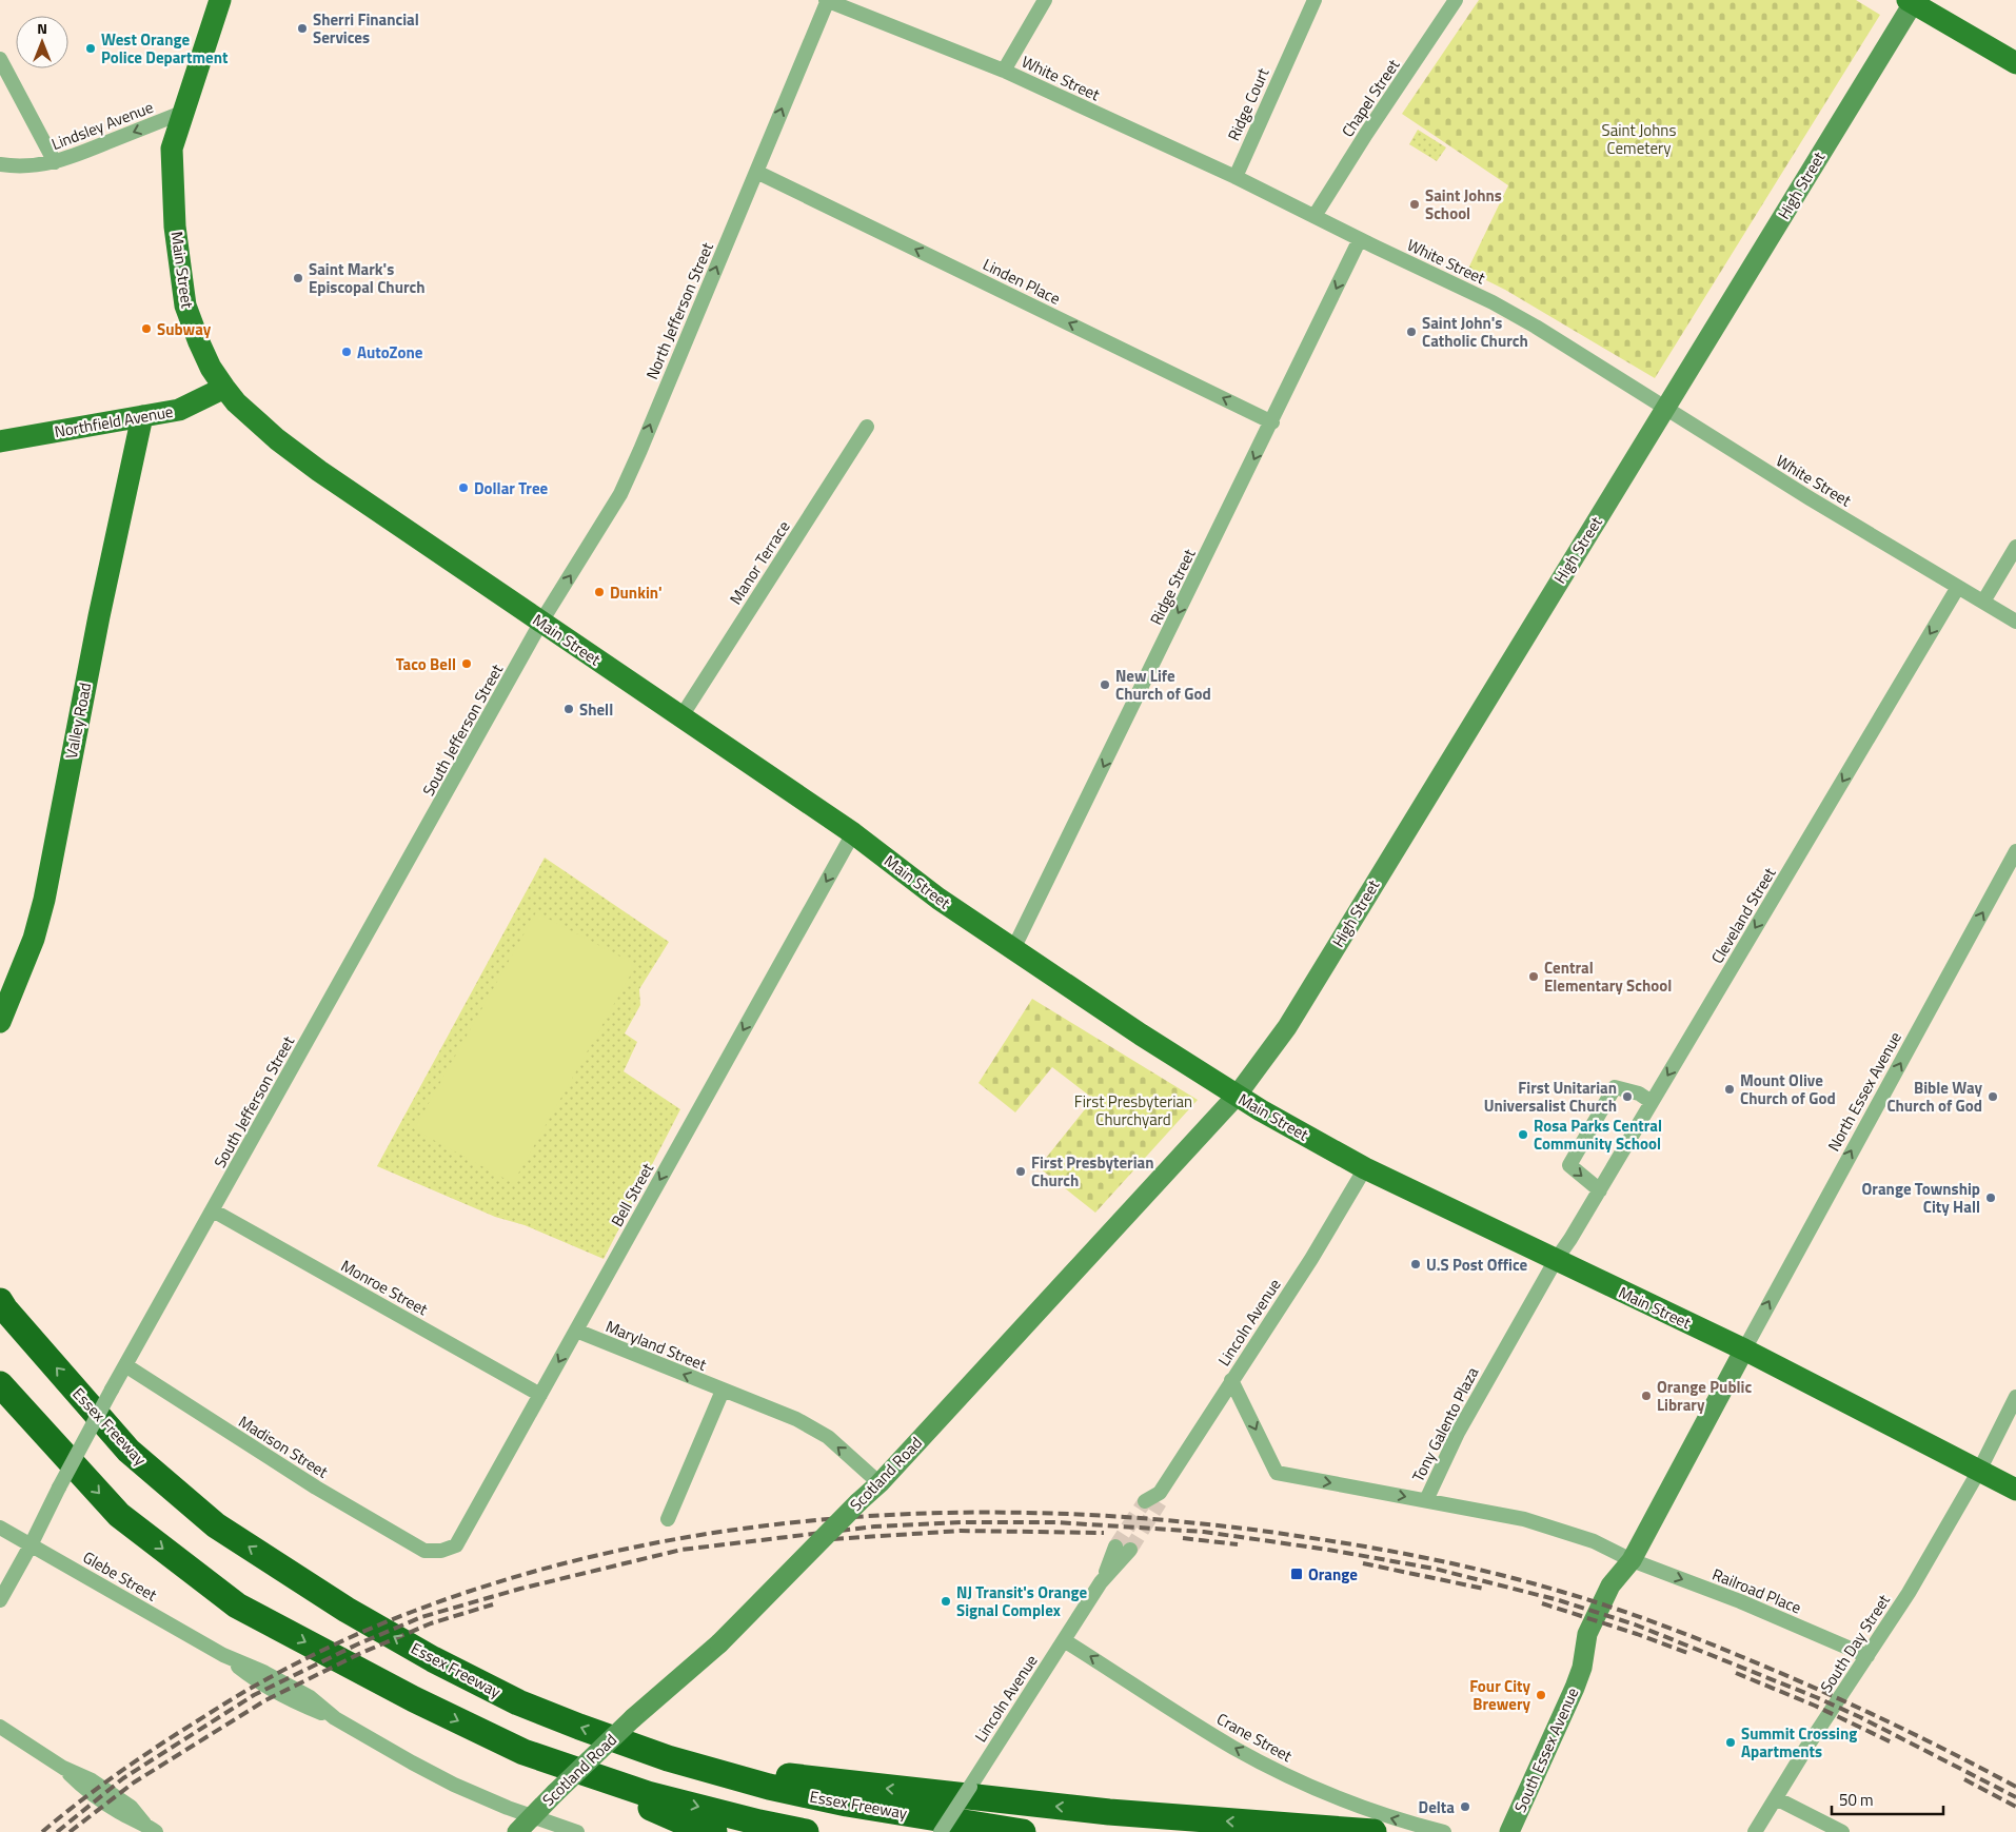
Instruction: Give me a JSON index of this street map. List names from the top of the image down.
{
  "streets": {
    "highway": ["Essex Freeway"],
    "main road": [
      "High Street",
      "Main Street",
      "Northfield Avenue",
      "Valley Road",
      "Scotland Road",
      "South Essex Avenue"
    ],
    "street": [
      "White Street",
      "Chapel Street",
      "Ridge Court",
      "Lindsley Avenue",
      "Linden Place",
      "North Jefferson Street",
      "Manor Terrace",
      "Ridge Street",
      "South Jefferson Street",
      "Cleveland Street",
      "North Essex Avenue",
      "Bell Street",
      "Monroe Street",
      "Lincoln Avenue",
      "Maryland Street",
      "Tony Galento Plaza",
      "Madison Street",
      "Glebe Street",
      "Railroad Place",
      "South Day Street",
      "Crane Street"
    ]
  },
  "crossings": [
    ["White Street", "Chapel Street"],
    ["White Street", "Ridge Court"],
    ["White Street", "High Street"],
    ["White Street", "North Jefferson Street"],
    ["White Street", "Ridge Street"],
    ["White Street", "Cleveland Street"],
    ["Lindsley Avenue", "Main Street"],
    ["High Street", "Main Street"],
    ["High Street", "Scotland Road"],
    ["Main Street", "North Jefferson Street"],
    ["Main Street", "Northfield Avenue"],
    ["Main Street", "Manor Terrace"],
    ["Main Street", "Ridge Street"],
    ["Main Street", "South Jefferson Street"],
    ["Main Street", "Cleveland Street"],
    ["Main Street", "North Essex Avenue"],
    ["Main Street", "Bell Street"],
    ["Main Street", "Lincoln Avenue"],
    ["Main Street", "Tony Galento Plaza"],
    ["Main Street", "Scotland Road"],
    ["Main Street", "South Day Street"],
    ["Main Street", "South Essex Avenue"],
    ["Linden Place", "North Jefferson Street"],
    ["Linden Place", "Ridge Street"],
    ["North Jefferson Street", "South Jefferson Street"],
    ["Northfield Avenue", "Valley Road"],
    ["South Jefferson Street", "Monroe Street"],
    ["South Jefferson Street", "Madison Street"],
    ["South Jefferson Street", "Glebe Street"],
    ["Cleveland Street", "Tony Galento Plaza"],
    ["North Essex Avenue", "South Essex Avenue"],
    ["Bell Street", "Monroe Street"],
    ["Bell Street", "Maryland Street"],
    ["Bell Street", "Madison Street"],
    ["Lincoln Avenue", "Crane Street"],
    ["Maryland Street", "Scotland Road"],
    ["Tony Galento Plaza", "Railroad Place"],
    ["Tony Galento Plaza", "South Essex Avenue"],
    ["Scotland Road", "Glebe Street"],
    ["Railroad Place", "South Day Street"],
    ["Railroad Place", "South Essex Avenue"]
  ],
  "one_way": [
    "Lindsley Avenue",
    "Linden Place",
    "North Jefferson Street",
    "Ridge Street",
    "Cleveland Street",
    "North Essex Avenue",
    "Bell Street",
    "Maryland Street",
    "Railroad Place",
    "Crane Street"
  ],
  "parks": ["Saint Johns Cemetery", "First Presbyterian Churchyard"],
  "places": {
    "other": [
      "Sherri Financial Services",
      "West Orange Police Department",
      "Saint Johns School",
      "Saint Mark's Episcopal Church",
      "Subway",
      "Saint John's Catholic Church",
      "AutoZone",
      "Dollar Tree",
      "Dunkin'",
      "Taco Bell",
      "New Life Church of God",
      "Shell",
      "Central Elementary School",
      "Mount Olive Church of God",
      "First Unitarian Universalist Church",
      "Bible Way Church of God",
      "Rosa Parks Central Community School",
      "First Presbyterian Church",
      "Orange Township City Hall",
      "U.S Post Office",
      "Orange Public Library",
      "NJ Transit's Orange Signal Complex",
      "Four City Brewery",
      "Summit Crossing Apartments",
      "Delta"
    ],
    "transit": ["Orange"]
  },
  "scale_bar": "50 m",
  "north": "top"
}
